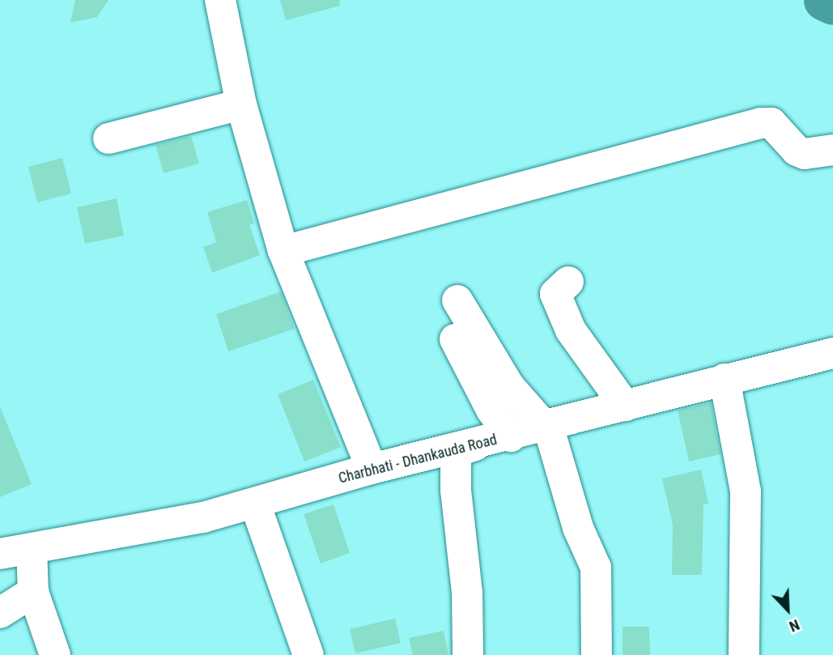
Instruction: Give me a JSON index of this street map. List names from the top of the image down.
{
  "streets": {
    "street": ["Charbhati - Dhankauda Road"]
  },
  "north": "bottom right"
}
